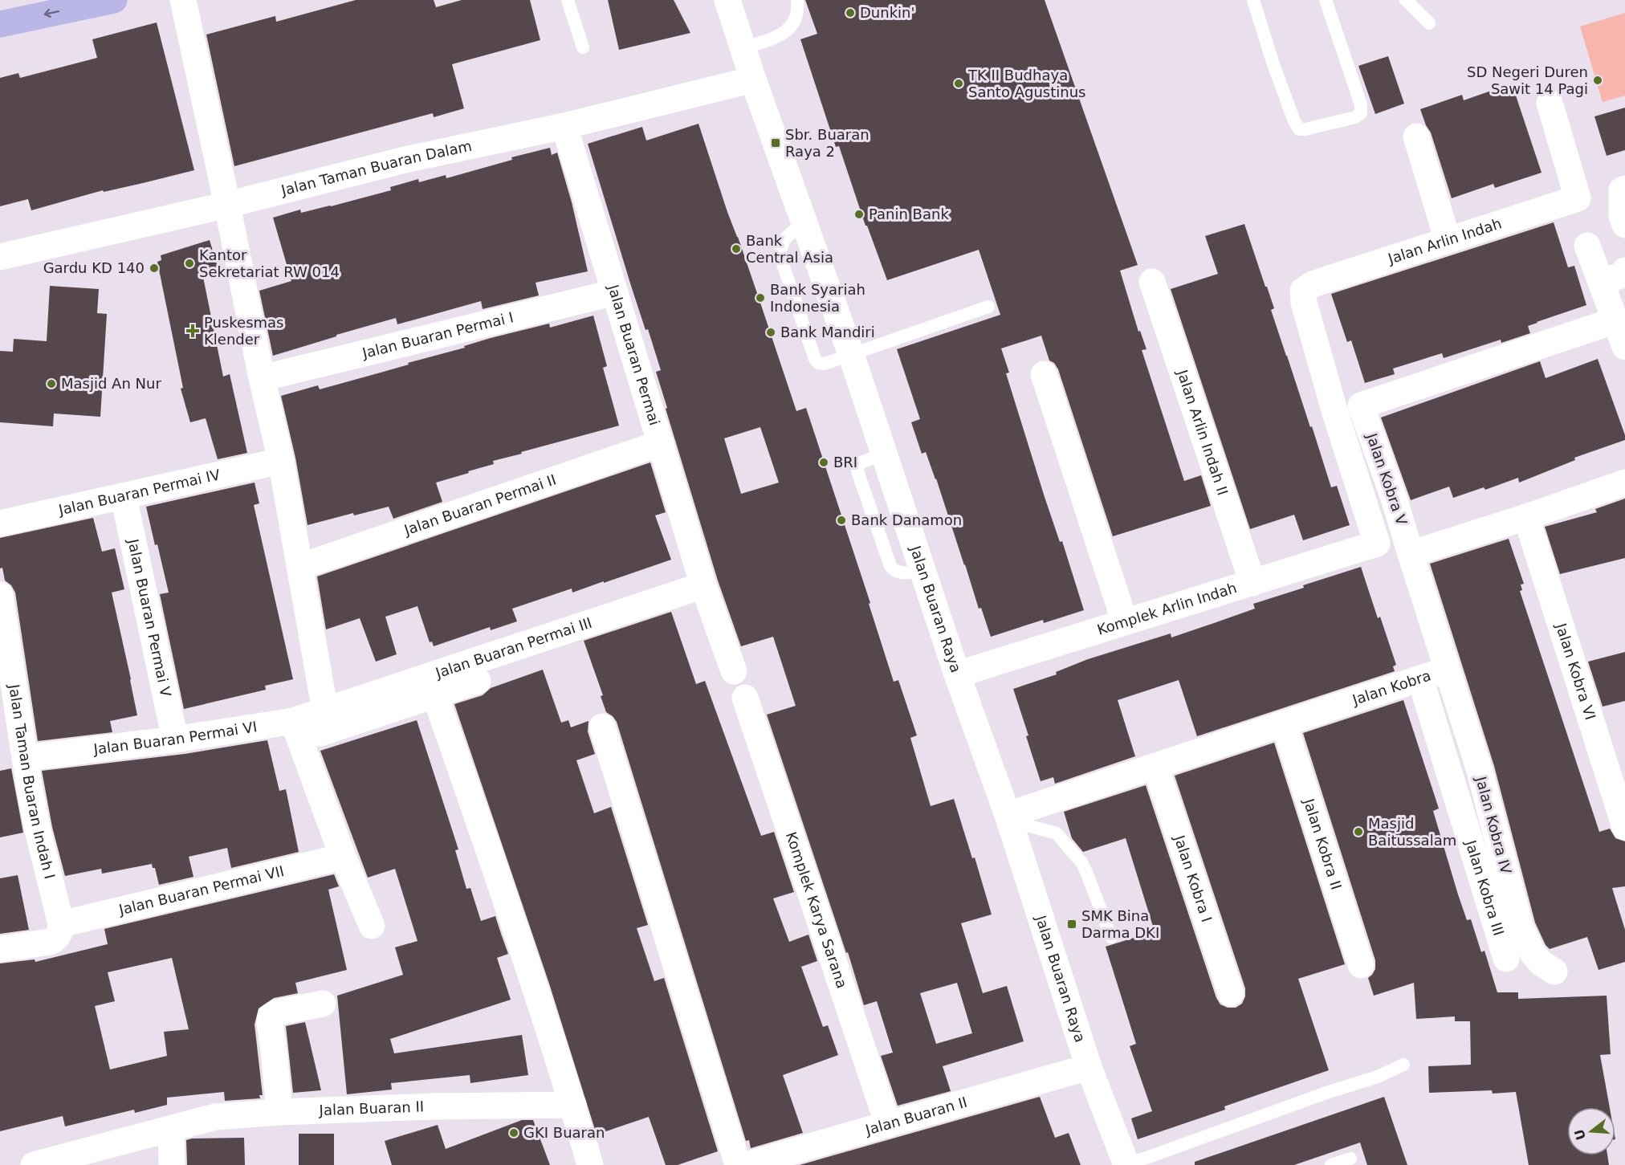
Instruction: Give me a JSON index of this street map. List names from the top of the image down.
{
  "streets": {
    "street": [
      "Jalan Taman Buaran Dalam",
      "Jalan Arlin Indah",
      "Jalan Buaran Permai I",
      "Jalan Buaran Permai",
      "Jalan Arlin Indah II",
      "Jalan Kobra V",
      "Jalan Buaran Permai IV",
      "Jalan Buaran Permai II",
      "Komplek Arlin Indah",
      "Jalan Buaran Raya",
      "Jalan Buaran Permai V",
      "Jalan Buaran Permai III",
      "Jalan Kobra VI",
      "Jalan Kobra",
      "Jalan Buaran Permai VI",
      "Jalan Taman Buaran Indah I",
      "Jalan Kobra IV",
      "Jalan Kobra II",
      "Jalan Kobra I",
      "Jalan Kobra III",
      "Jalan Buaran Permai VII",
      "Komplek Karya Sarana",
      "Jalan Buaran II"
    ]
  },
  "crossings": [
    ["Jalan Taman Buaran Dalam", "Jalan Buaran Permai"],
    ["Jalan Taman Buaran Dalam", "Jalan Buaran Raya"],
    ["Jalan Arlin Indah", "Komplek Arlin Indah"],
    ["Jalan Buaran Permai I", "Jalan Buaran Permai"],
    ["Jalan Buaran Permai", "Jalan Buaran Permai II"],
    ["Jalan Buaran Permai", "Jalan Buaran Permai III"],
    ["Jalan Arlin Indah II", "Komplek Arlin Indah"],
    ["Jalan Kobra V", "Jalan Kobra"],
    ["Jalan Buaran Permai IV", "Jalan Buaran Permai V"],
    ["Komplek Arlin Indah", "Jalan Buaran Raya"],
    ["Jalan Buaran Raya", "Jalan Kobra"],
    ["Jalan Buaran Raya", "Jalan Buaran II"],
    ["Jalan Buaran Permai V", "Jalan Buaran Permai VI"],
    ["Jalan Buaran Permai III", "Jalan Buaran Permai VI"],
    ["Jalan Kobra", "Jalan Kobra IV"],
    ["Jalan Kobra", "Jalan Kobra II"],
    ["Jalan Kobra", "Jalan Kobra I"],
    ["Jalan Kobra", "Jalan Kobra III"],
    ["Jalan Buaran Permai VI", "Jalan Taman Buaran Indah I"],
    ["Jalan Taman Buaran Indah I", "Jalan Buaran Permai VII"],
    ["Komplek Karya Sarana", "Jalan Buaran II"]
  ],
  "places": {
    "other": [
      "Dunkin'",
      "SD Negeri Duren Sawit 14 Pagi",
      "TK II Budhaya Santo Agustinus",
      "Panin Bank",
      "Bank Central Asia",
      "Kantor Sekretariat RW 014",
      "Gardu KD 140",
      "Bank Syariah Indonesia",
      "Bank Mandiri",
      "Masjid An Nur",
      "BRI",
      "Bank Danamon",
      "Masjid Baitussalam",
      "GKI Buaran"
    ],
    "transit": ["Sbr. Buaran Raya 2", "SMK Bina Darma DKI"],
    "health": ["Puskesmas Klender"]
  },
  "north": "left"
}
